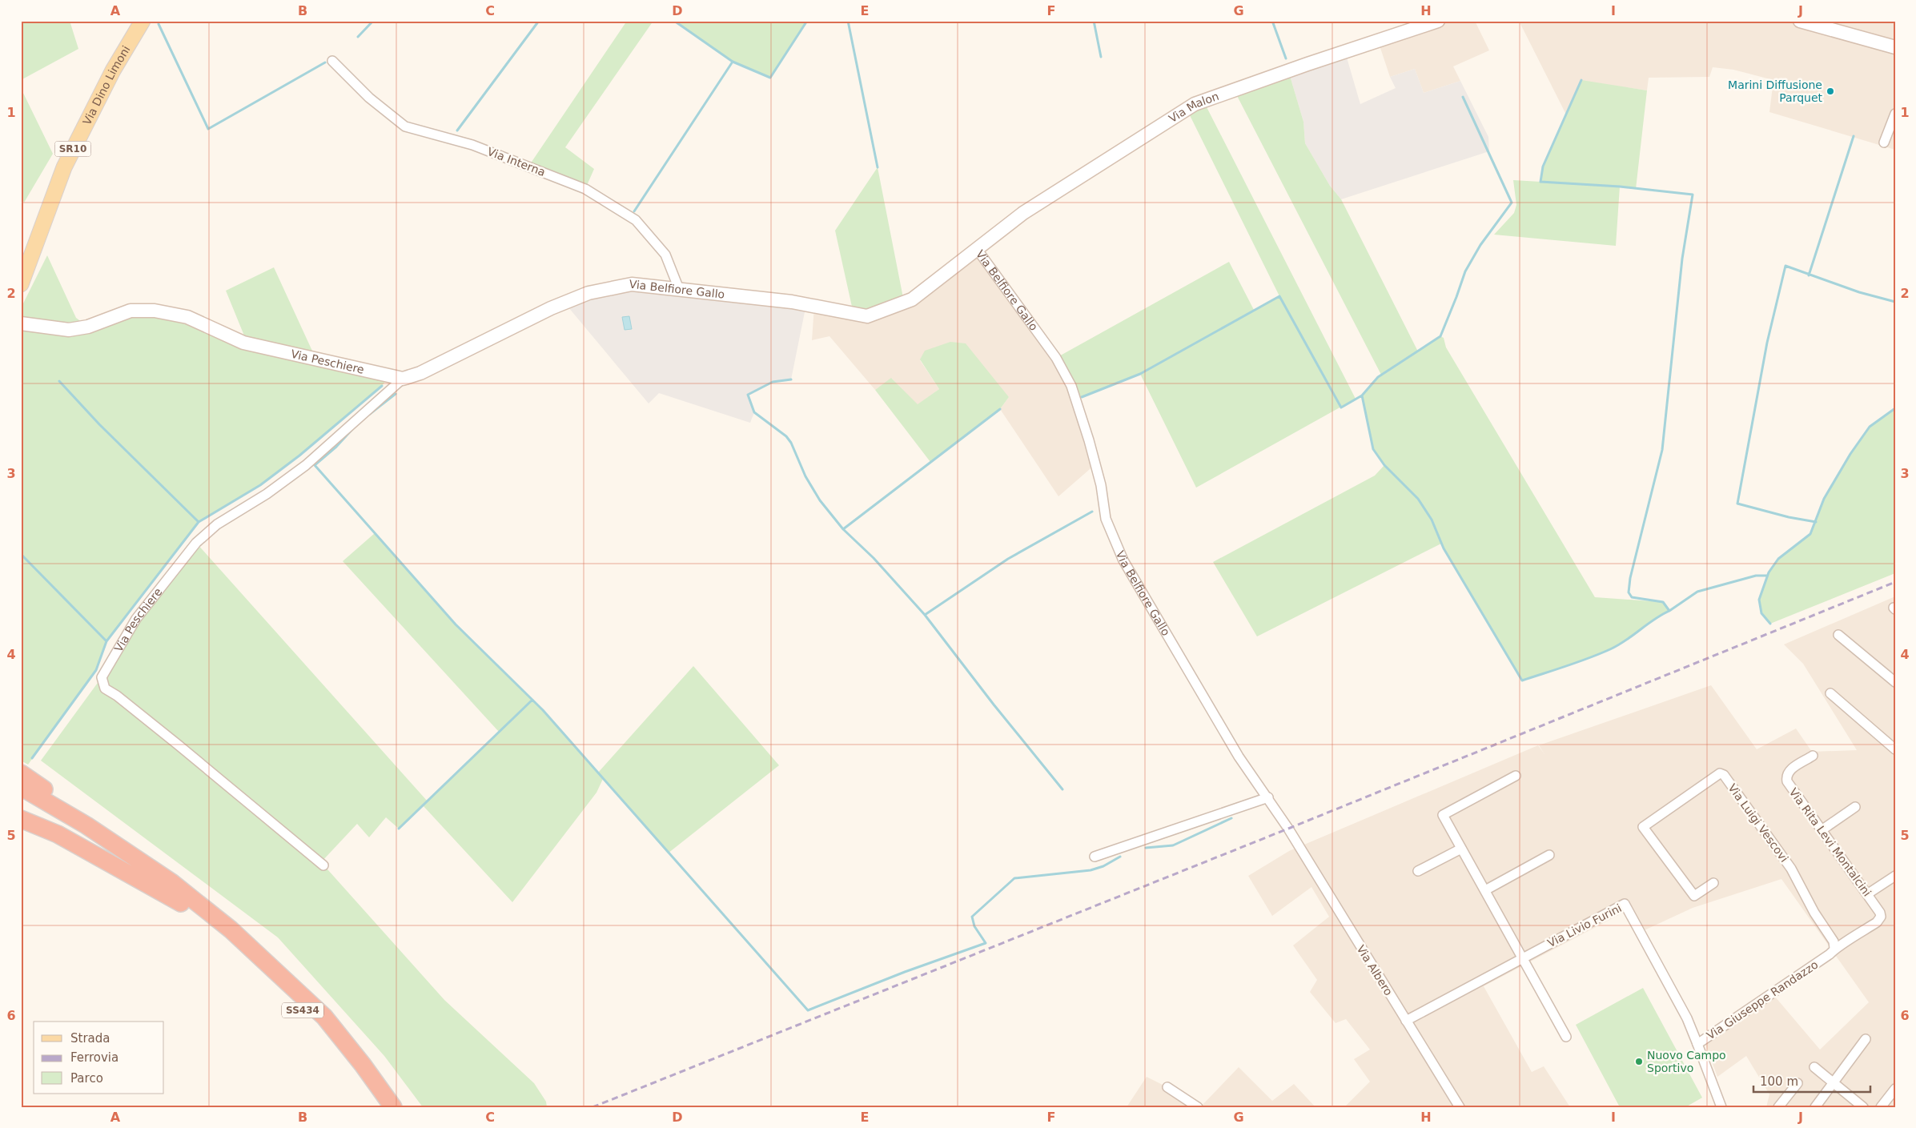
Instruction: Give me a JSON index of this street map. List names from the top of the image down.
{
  "streets": {
    "highway": ["SS434"],
    "main road": ["Via Dino Limoni", "SR10"],
    "street": [
      "Via Malon",
      "Via Interna",
      "Via Belfiore Gallo",
      "Via Peschiere",
      "Via Luigi Vescovi",
      "Via Rita Levi Montalcini",
      "Via Livio Furini",
      "Via Albero",
      "Via Giuseppe Randazzo"
    ]
  },
  "crossings": [
    ["Via Malon", "Via Belfiore Gallo"],
    ["Via Interna", "Via Belfiore Gallo"],
    ["Via Belfiore Gallo", "Via Peschiere"],
    ["Via Belfiore Gallo", "Via Albero"],
    ["Via Luigi Vescovi", "Via Giuseppe Randazzo"],
    ["Via Rita Levi Montalcini", "Via Giuseppe Randazzo"],
    ["Via Livio Furini", "Via Albero"],
    ["Via Livio Furini", "Via Giuseppe Randazzo"]
  ],
  "places": ["Marini Diffusione Parquet", "Nuovo Campo Sportivo"],
  "legend": ["Strada", "Ferrovia", "Parco"],
  "scale_bar": "100 m",
  "grid": {
    "columns": [
      "A",
      "B",
      "C",
      "D",
      "E",
      "F",
      "G",
      "H",
      "I",
      "J"
    ],
    "rows": [
      "1",
      "2",
      "3",
      "4",
      "5",
      "6"
    ]
  }
}
